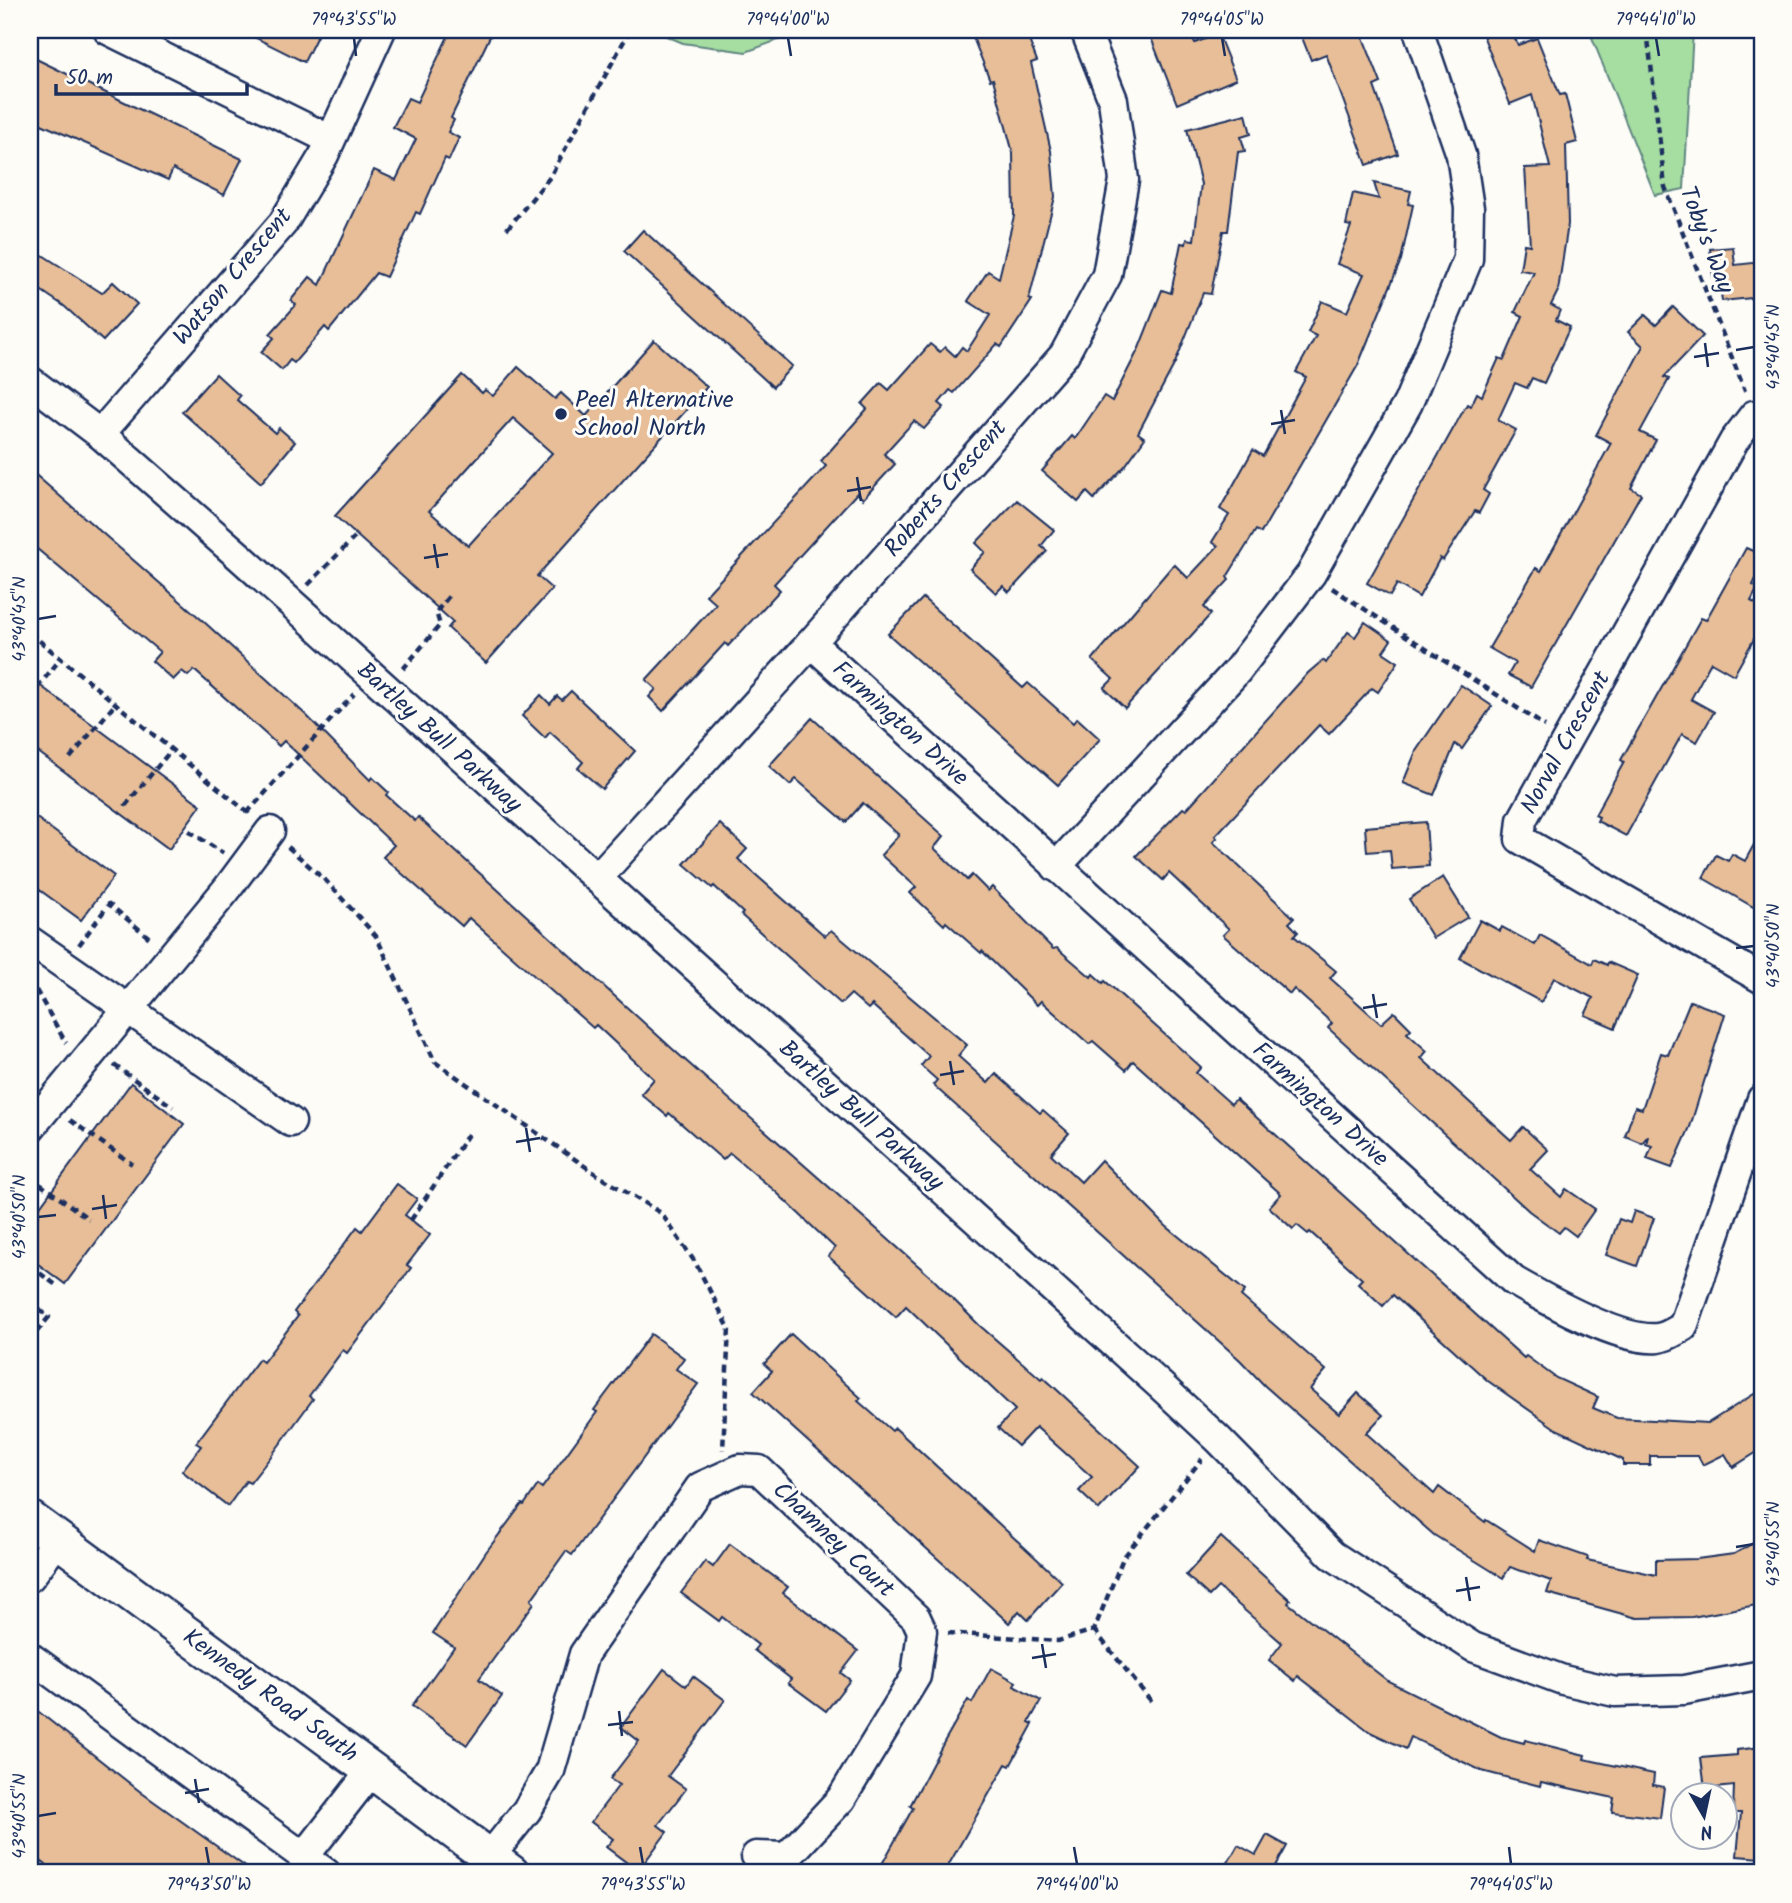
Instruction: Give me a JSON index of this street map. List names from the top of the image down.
{
  "streets": {
    "main road": ["Kennedy Road South"],
    "street": [
      "Watson Crescent",
      "Roberts Crescent",
      "Farmington Drive",
      "Bartley Bull Parkway",
      "Norval Crescent",
      "Chamney Court"
    ],
    "path": ["Toby's Way"]
  },
  "crossings": [
    ["Toby's Way", "Norval Crescent"],
    ["Watson Crescent", "Bartley Bull Parkway"],
    ["Roberts Crescent", "Farmington Drive"],
    ["Roberts Crescent", "Bartley Bull Parkway"],
    ["Chamney Court", "Kennedy Road South"]
  ],
  "places": ["Peel Alternative School North"],
  "scale_bar": "50 m",
  "north": "bottom",
  "coordinates": [
    "79°43'55\"W",
    "79°44'00\"W",
    "79°44'05\"W",
    "79°44'10\"W",
    "43°40'45\"N",
    "43°40'50\"N",
    "43°40'55\"N",
    "79°43'50\"W"
  ]
}
